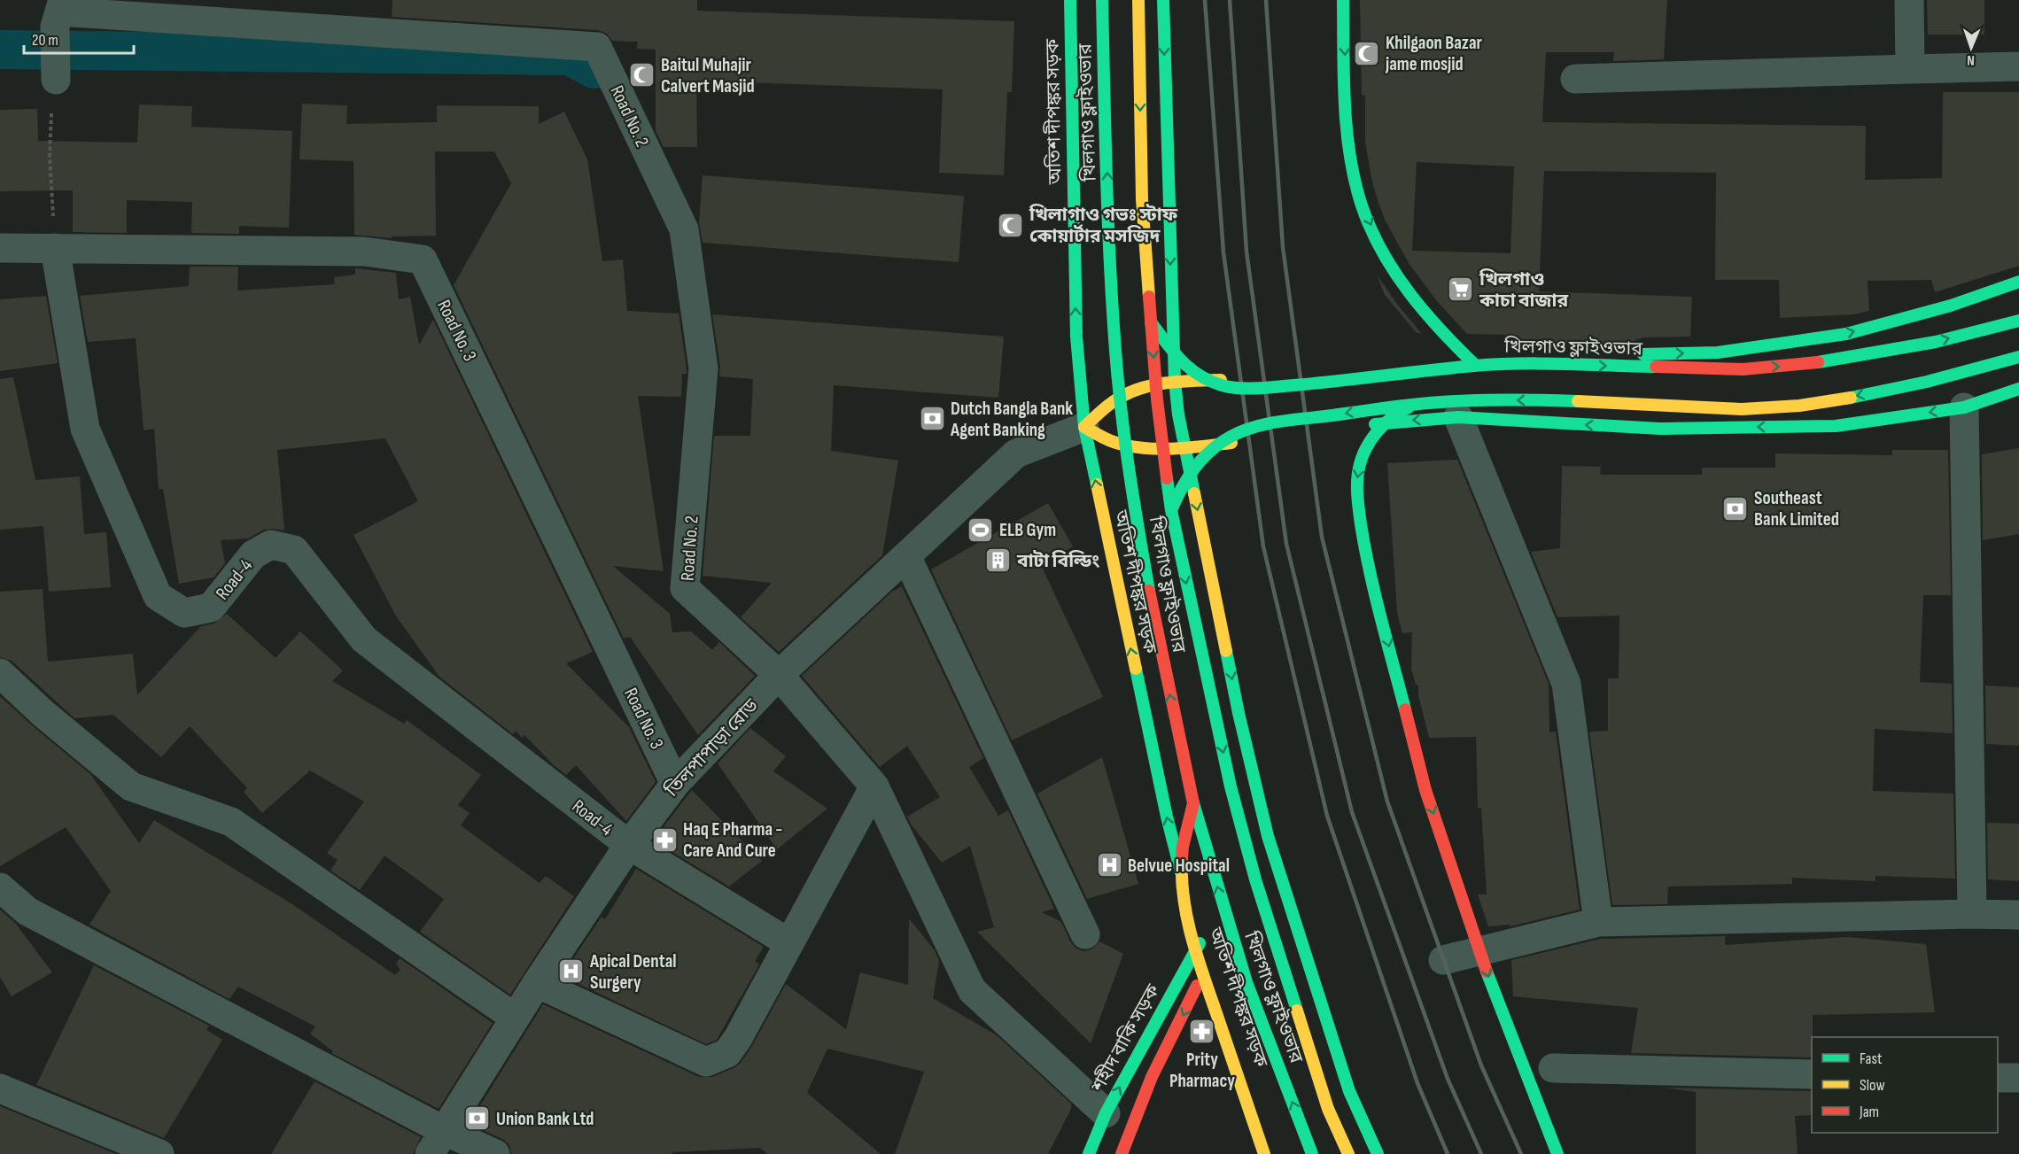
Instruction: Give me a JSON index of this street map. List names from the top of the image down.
{
  "streets": {
    "main road": ["অতিশ দীপঙ্কর সড়ক", "খিলগাও ফ্লাইওভার", "শহীদ বাকি সড়ক"],
    "street": [
      "Road No. 2",
      "Road No. 3",
      "Road-4",
      "তিলপাপাড়া রোড"
    ]
  },
  "crossings": [
    ["অতিশ দীপঙ্কর সড়ক", "তিলপাপাড়া রোড"],
    ["অতিশ দীপঙ্কর সড়ক", "শহীদ বাকি সড়ক"],
    ["Road No. 2", "তিলপাপাড়া রোড"],
    ["Road No. 3", "Road-4"],
    ["Road No. 3", "তিলপাপাড়া রোড"],
    ["Road-4", "তিলপাপাড়া রোড"]
  ],
  "places": {
    "mosque": ["Khilgaon Bazar jame mosjid", "Baitul Muhajir Calvert Masjid", "খিলাগাও গভঃ স্টাফ কোয়ার্টার মসজিদ"],
    "supermarket": ["খিলগাও কাচা বাজার"],
    "bank": ["Dutch Bangla Bank Agent Banking", "Southeast Bank Limited", "Union Bank Ltd"],
    "sports": ["ELB Gym"],
    "building": ["বাটা বিল্ডিং"],
    "pharmacy": ["Haq E Pharma - Care And Cure", "Prity Pharmacy"],
    "hospital": ["Belvue Hospital", "Apical Dental Surgery"]
  },
  "legend": ["Fast", "Slow", "Jam"],
  "scale_bar": "20 m",
  "north": "bottom"
}
